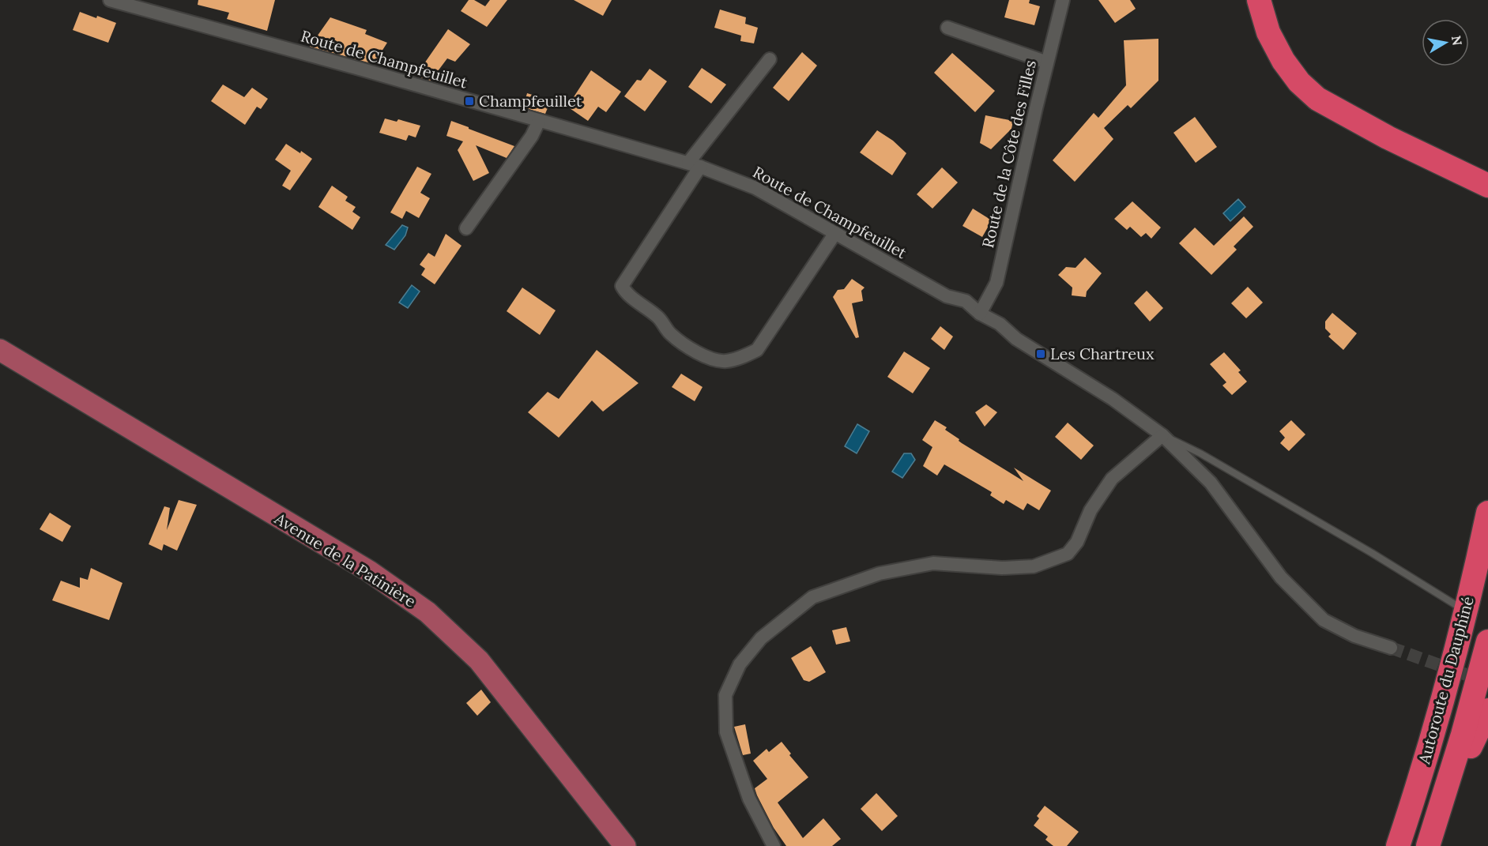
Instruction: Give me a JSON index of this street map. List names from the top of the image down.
{
  "streets": {
    "highway": ["Autoroute du Dauphiné"],
    "main road": ["Avenue de la Patinière"],
    "street": ["Route de Champfeuillet", "Route de la Côte des Filles"]
  },
  "crossings": [
    ["Route de Champfeuillet", "Route de la Côte des Filles"]
  ],
  "places": {
    "transit": ["Champfeuillet", "Les Chartreux"]
  },
  "north": "right"
}
